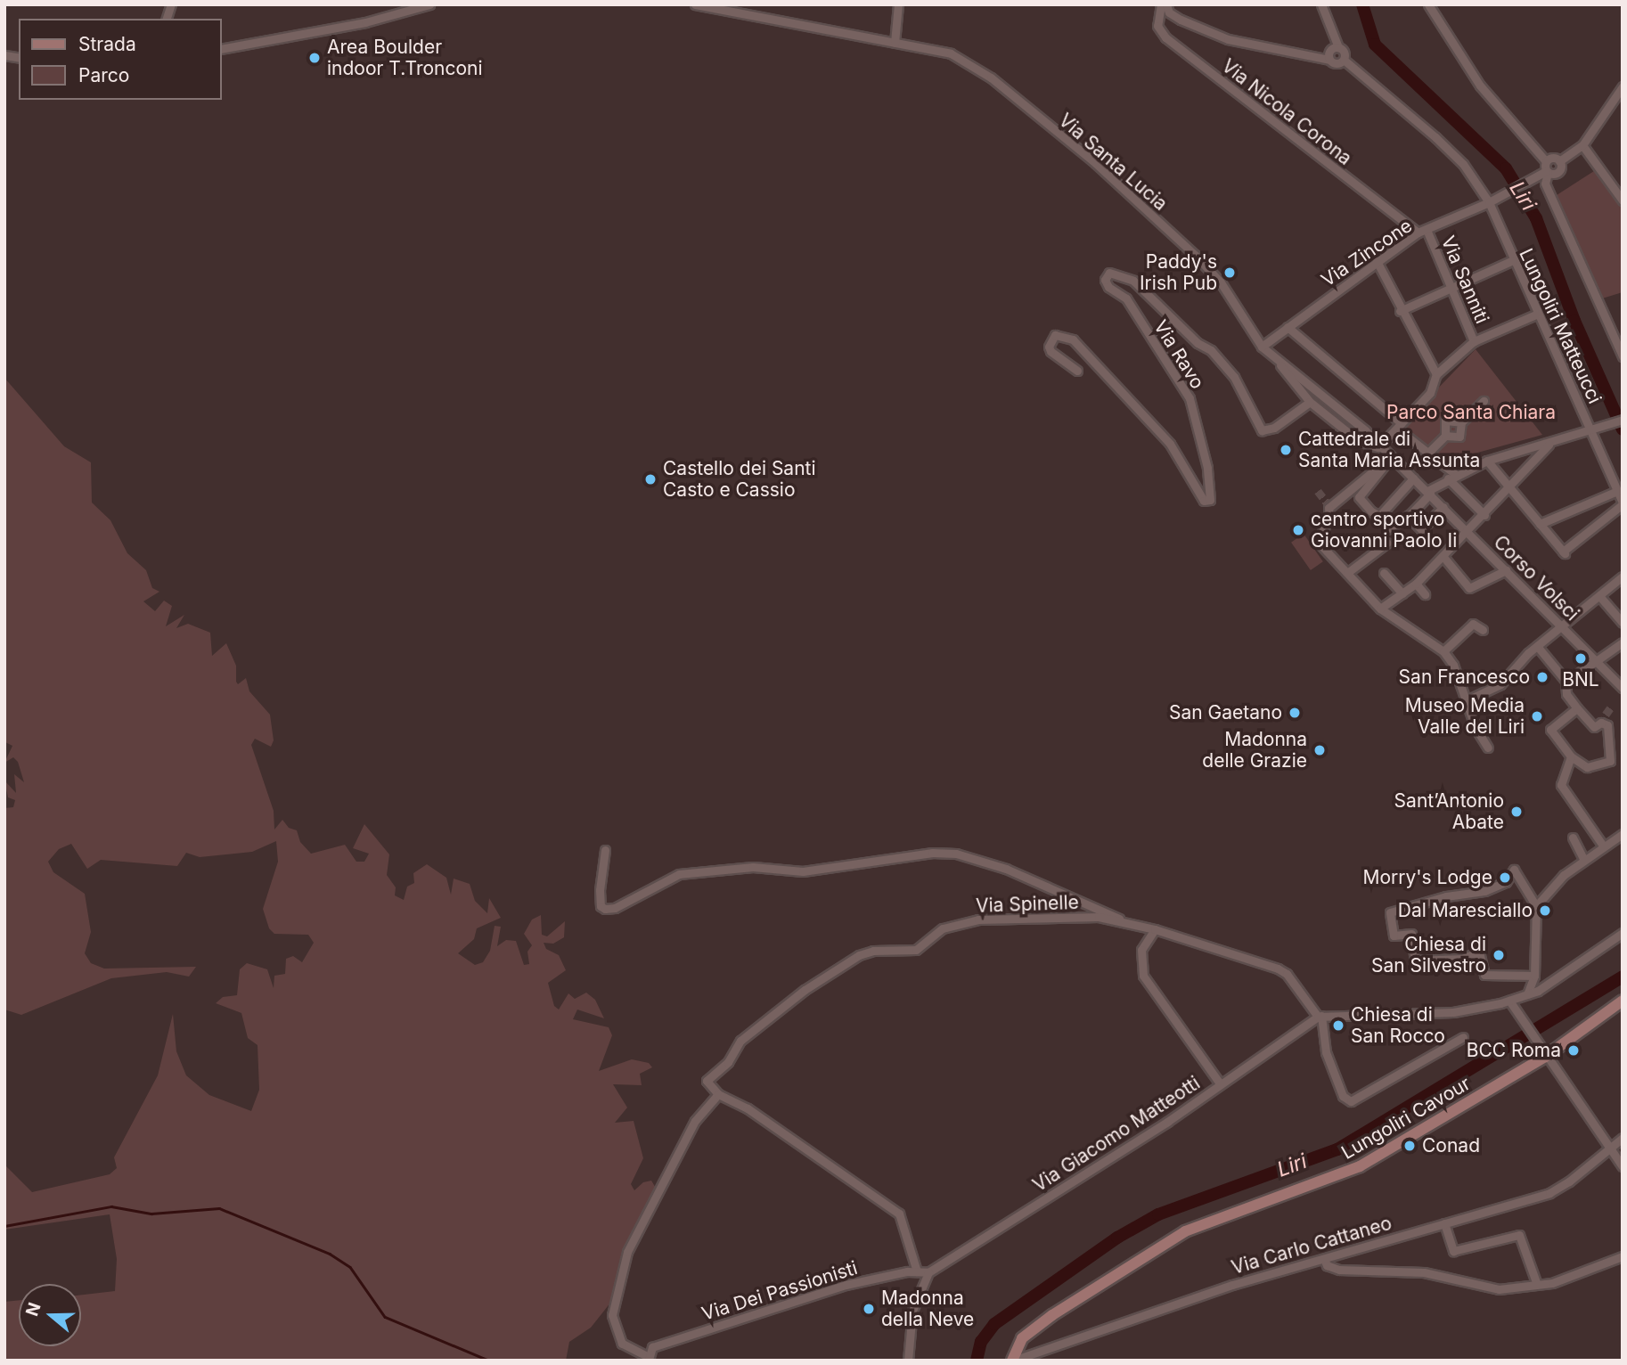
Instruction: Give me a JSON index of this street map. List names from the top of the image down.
{
  "streets": {
    "street": [
      "Via Nicola Corona",
      "Via Santa Lucia",
      "Via Zincone",
      "Via Sanniti",
      "Lungoliri Matteucci",
      "Via Ravo",
      "Corso Volsci",
      "Via Spinelle",
      "Lungoliri Cavour",
      "Via Giacomo Matteotti",
      "Via Carlo Cattaneo",
      "Via Dei Passionisti"
    ]
  },
  "crossings": [
    ["Via Nicola Corona", "Via Zincone"],
    ["Via Santa Lucia", "Via Zincone"],
    ["Via Santa Lucia", "Corso Volsci"],
    ["Via Zincone", "Via Sanniti"],
    ["Via Zincone", "Lungoliri Matteucci"],
    ["Via Spinelle", "Via Giacomo Matteotti"],
    ["Lungoliri Cavour", "Via Carlo Cattaneo"],
    ["Via Giacomo Matteotti", "Via Dei Passionisti"]
  ],
  "water": ["Liri"],
  "parks": ["Parco Santa Chiara"],
  "places": [
    "Area Boulder indoor T.Tronconi",
    "Paddy's Irish Pub",
    "Cattedrale di Santa Maria Assunta",
    "Castello dei Santi Casto e Cassio",
    "centro sportivo Giovanni Paolo Ii",
    "BNL",
    "San Francesco",
    "San Gaetano",
    "Museo Media Valle del Liri",
    "Madonna delle Grazie",
    "Sant’Antonio Abate",
    "Morry's Lodge",
    "Dal Maresciallo",
    "Chiesa di San Silvestro",
    "Chiesa di San Rocco",
    "BCC Roma",
    "Conad",
    "Madonna della Neve"
  ],
  "legend": ["Strada", "Parco"],
  "north": "left"
}
